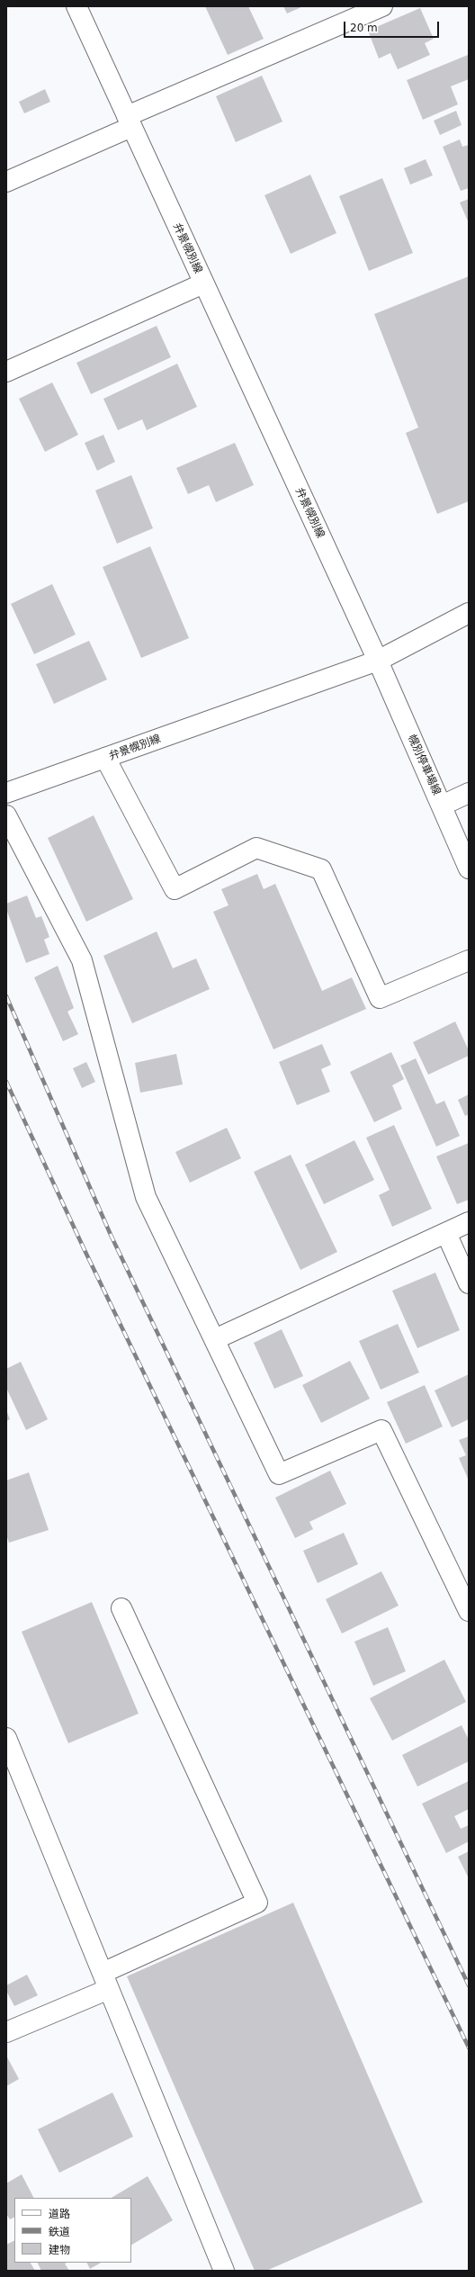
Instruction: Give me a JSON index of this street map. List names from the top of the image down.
{
  "streets": {
    "street": ["弁景幌別線", "幌別停車場線"]
  },
  "crossings": [
    ["弁景幌別線", "幌別停車場線"]
  ],
  "legend": ["道路", "鉄道", "建物"],
  "scale_bar": "20 m"
}
